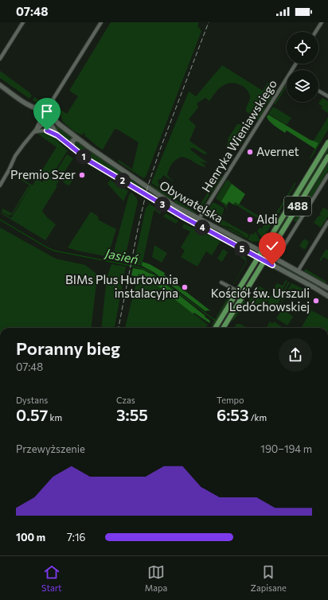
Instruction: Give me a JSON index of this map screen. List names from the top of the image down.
{
  "streets": {
    "main road": ["Obywatelska", "488"],
    "street": ["Henryka Wieniawskiego"]
  },
  "crossings": [
    ["Henryka Wieniawskiego", "Obywatelska"],
    ["Obywatelska", "488"]
  ],
  "water": ["Jasień"],
  "places": [
    "Avernet",
    "Premio Szer",
    "Aldi",
    "BIMs Plus Hurtownia instalacyjna",
    "Kościół św. Urszuli Ledóchowskiej"
  ],
  "page": {
    "status": "07:48",
    "pins": [
      "1",
      "2",
      "3",
      "4",
      "5"
    ],
    "heading": ["Poranny bieg", "07:48"],
    "stats": [
      ["Dystans", "0.57 km"],
      ["Czas", "3:55"],
      ["Tempo", "6:53 /km"]
    ],
    "chart": ["Przewyższenie", "190–194 m"],
    "list": [
      {
        "name": "100 m",
        "note": "7:16"
      }
    ],
    "tabs": ["Start", "Mapa", "Zapisane"]
  }
}
